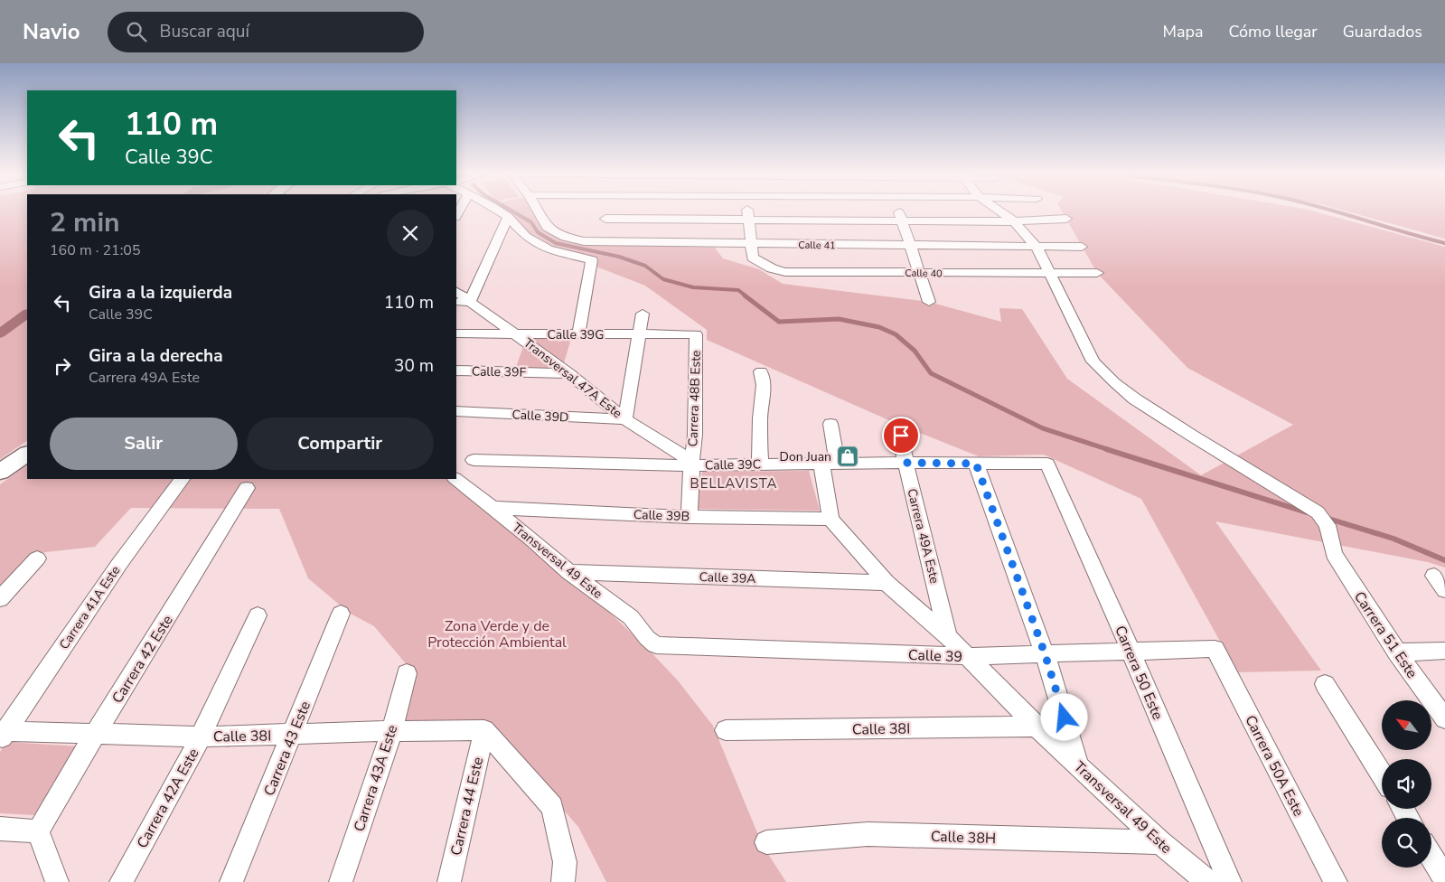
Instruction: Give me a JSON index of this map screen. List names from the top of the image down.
{
  "streets": {
    "street": [
      "Calle 41",
      "Calle 40",
      "Calle 39G",
      "Calle 39F",
      "Transversal 47A Este",
      "Carrera 48B Este",
      "Calle 39D",
      "Calle 39C",
      "Calle 39B",
      "Carrera 49A Este",
      "Transversal 49 Este",
      "Calle 39A",
      "Carrera 41A Este",
      "Carrera 51 Este",
      "Calle 39",
      "Carrera 42 Este",
      "Carrera 50 Este",
      "Calle 38I",
      "Carrera 43 Este",
      "Carrera 50A Este",
      "Carrera 43A Este",
      "Carrera 42A Este",
      "Carrera 44 Este",
      "Calle 38H"
    ]
  },
  "crossings": [
    ["Calle 41", "Calle 40"],
    ["Calle 40", "Carrera 51 Este"],
    ["Calle 39G", "Transversal 47A Este"],
    ["Calle 39G", "Carrera 48B Este"],
    ["Calle 39F", "Transversal 47A Este"],
    ["Transversal 47A Este", "Carrera 48B Este"],
    ["Transversal 47A Este", "Calle 39D"],
    ["Transversal 47A Este", "Calle 39C"],
    ["Carrera 48B Este", "Calle 39C"],
    ["Carrera 48B Este", "Calle 39B"],
    ["Calle 39C", "Carrera 49A Este"],
    ["Calle 39C", "Carrera 50 Este"],
    ["Calle 39B", "Transversal 49 Este"],
    ["Carrera 49A Este", "Transversal 49 Este"],
    ["Transversal 49 Este", "Calle 39A"],
    ["Transversal 49 Este", "Calle 39"],
    ["Transversal 49 Este", "Calle 38I"],
    ["Transversal 49 Este", "Calle 38H"],
    ["Carrera 41A Este", "Calle 38I"],
    ["Calle 39", "Carrera 50 Este"],
    ["Calle 39", "Carrera 50A Este"],
    ["Carrera 42 Este", "Calle 38I"],
    ["Calle 38I", "Carrera 43 Este"],
    ["Calle 38I", "Carrera 43A Este"],
    ["Calle 38I", "Carrera 42A Este"],
    ["Calle 38I", "Carrera 44 Este"]
  ],
  "districts": ["BELLAVISTA"],
  "parks": ["Zona Verde y de Protección Ambiental"],
  "places": {
    "shop": ["Don Juan"]
  },
  "north": "top left",
  "page": {
    "header": "Navio",
    "search": "Buscar aquí",
    "nav": ["Mapa", "Cómo llegar", "Guardados"],
    "turn": ["110 m", "Calle 39C"],
    "heading": ["2 min", "160 m · 21:05"],
    "list": [
      {
        "name": "Gira a la izquierda",
        "note": "Calle 39C",
        "value": "110 m"
      },
      {
        "name": "Gira a la derecha",
        "note": "Carrera 49A Este",
        "value": "30 m"
      }
    ],
    "buttons": ["Salir", "Compartir"]
  }
}
